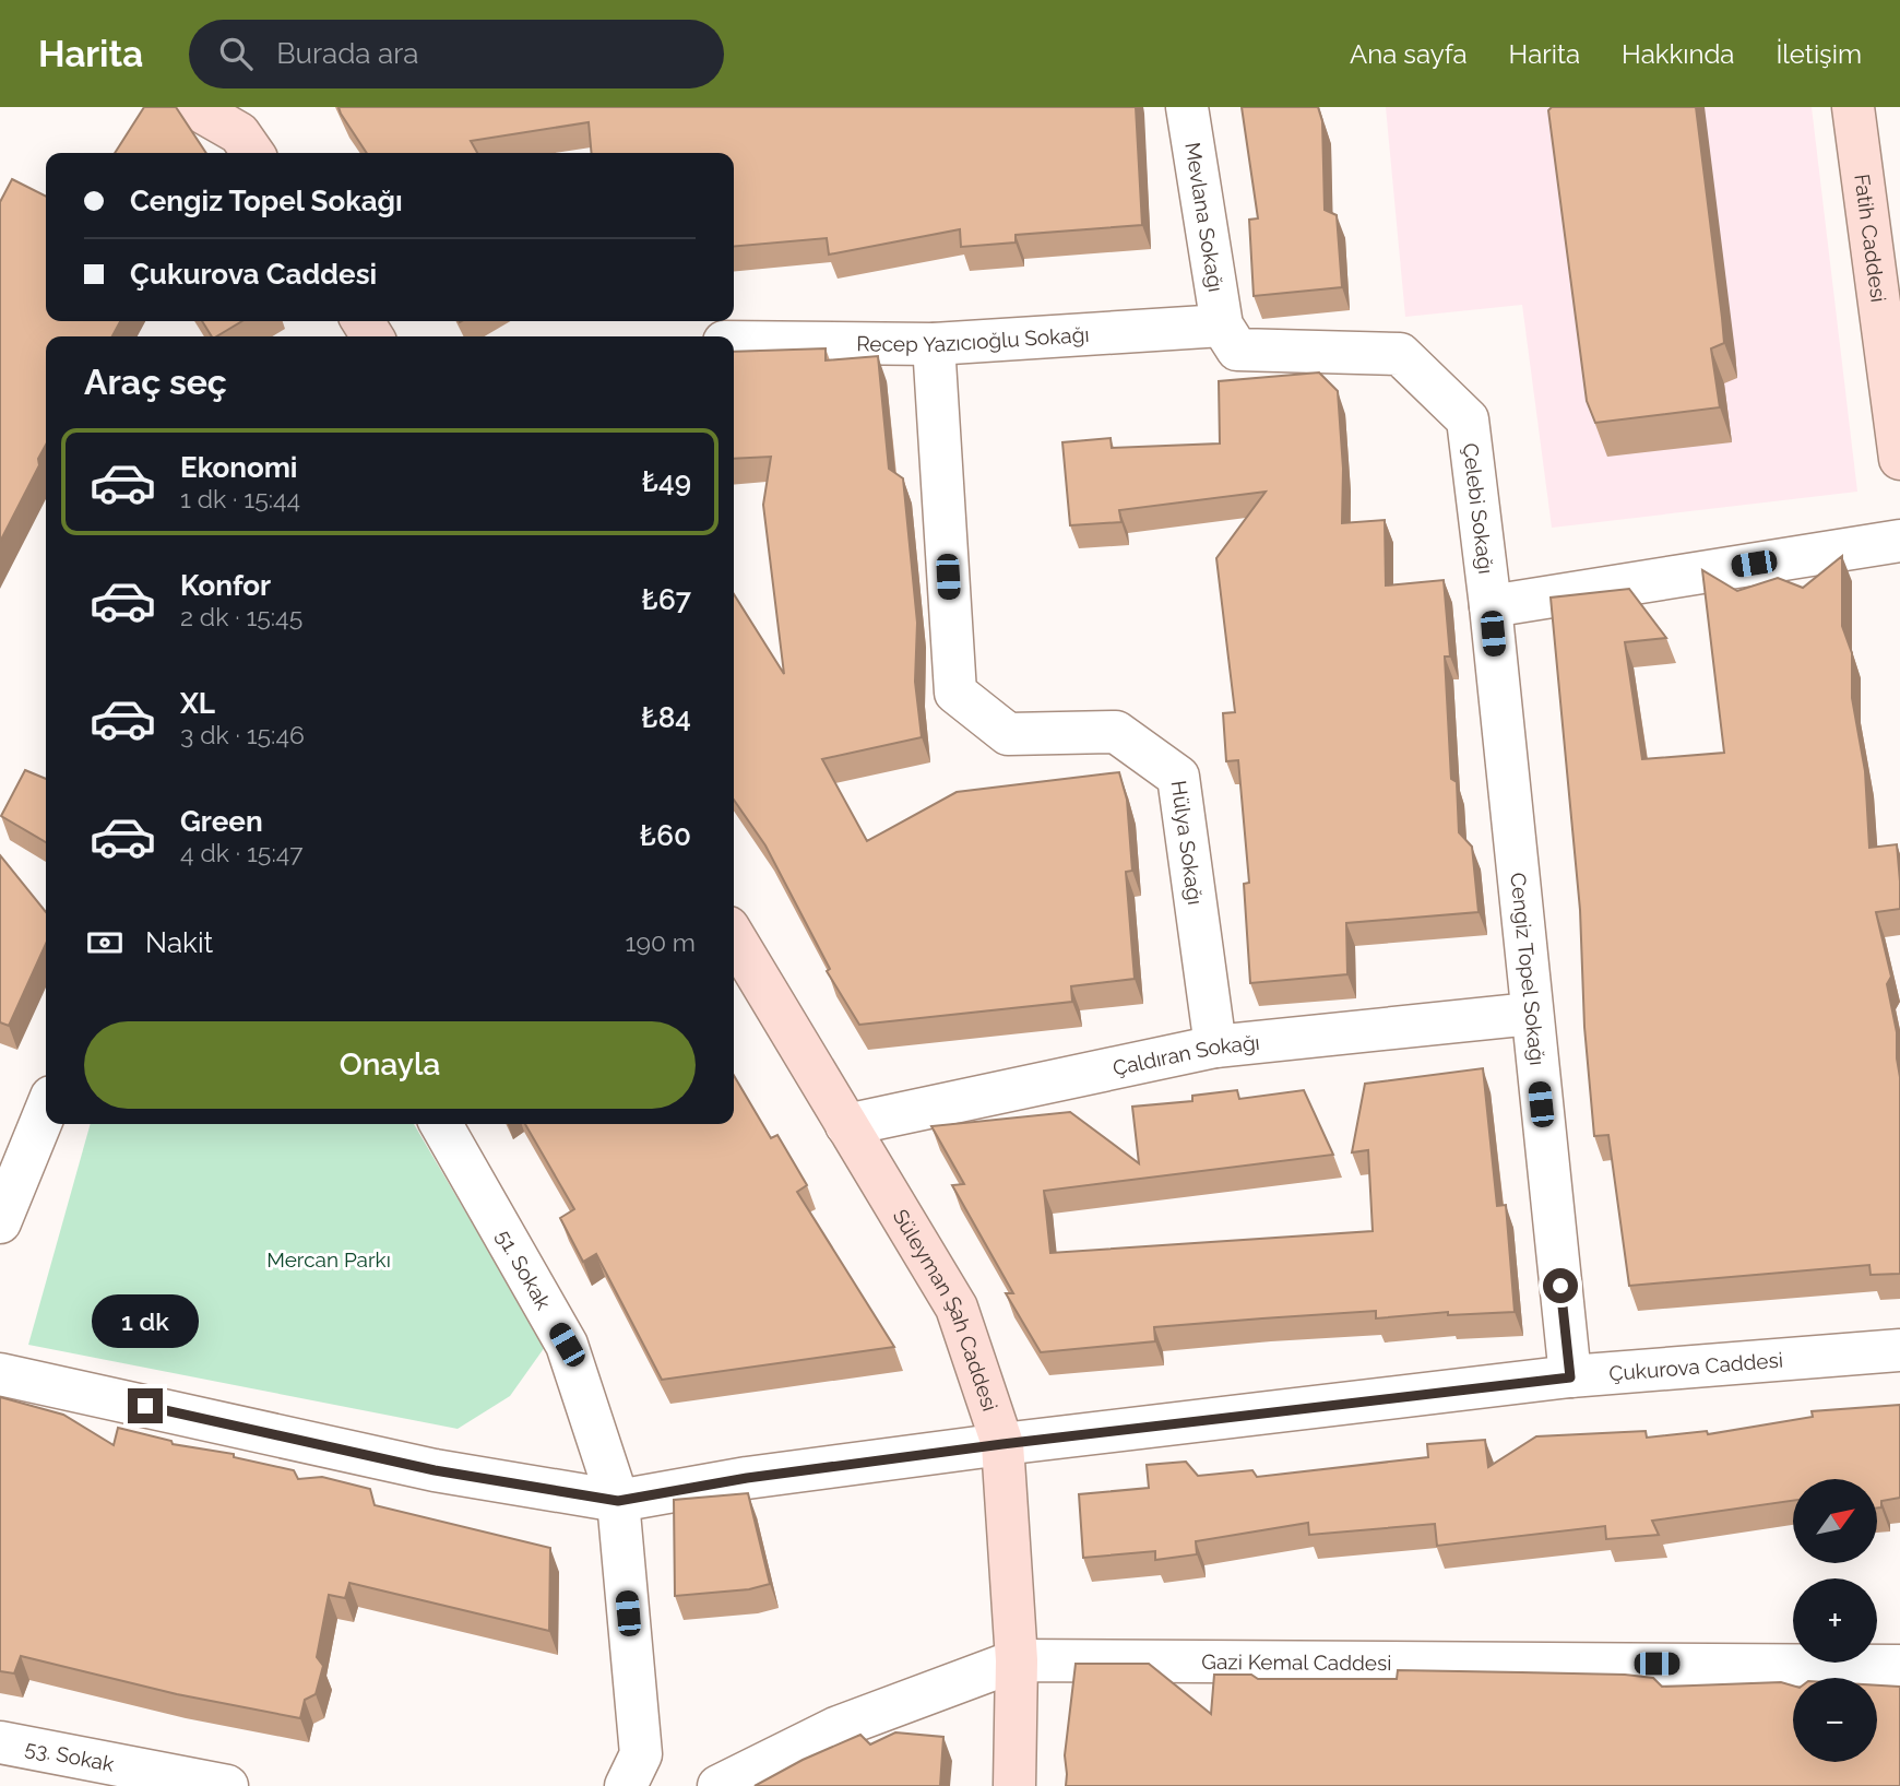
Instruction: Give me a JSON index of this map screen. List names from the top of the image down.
{
  "streets": {
    "street": [
      "Mevlana Sokağı",
      "Fatih Caddesi",
      "Recep Yazıcıoğlu Sokağı",
      "Çelebi Sokağı",
      "Hülya Sokağı",
      "Cengiz Topel Sokağı",
      "Çaldıran Sokağı",
      "51. Sokak",
      "Süleyman Şah Caddesi",
      "Çukurova Caddesi",
      "Gazi Kemal Caddesi",
      "53. Sokak"
    ]
  },
  "crossings": [
    ["Mevlana Sokağı", "Recep Yazıcıoğlu Sokağı"],
    ["Mevlana Sokağı", "Çelebi Sokağı"],
    ["Recep Yazıcıoğlu Sokağı", "Çelebi Sokağı"],
    ["Recep Yazıcıoğlu Sokağı", "Hülya Sokağı"],
    ["Çelebi Sokağı", "Cengiz Topel Sokağı"],
    ["Hülya Sokağı", "Çaldıran Sokağı"],
    ["Cengiz Topel Sokağı", "Çaldıran Sokağı"],
    ["Cengiz Topel Sokağı", "Çukurova Caddesi"],
    ["Çaldıran Sokağı", "Süleyman Şah Caddesi"],
    ["51. Sokak", "Çukurova Caddesi"],
    ["Süleyman Şah Caddesi", "Çukurova Caddesi"],
    ["Süleyman Şah Caddesi", "Gazi Kemal Caddesi"]
  ],
  "parks": ["Mercan Parkı"],
  "north": "top right",
  "page": {
    "header": "Harita",
    "search": "Burada ara",
    "nav": [
      "Ana sayfa",
      "Harita",
      "Hakkında",
      "İletişim"
    ],
    "banner": ["Cengiz Topel Sokağı", "Çukurova Caddesi"],
    "heading": "Araç seç",
    "list": [
      {
        "name": "Ekonomi",
        "note": "1 dk · 15:44",
        "value": "₺49"
      },
      {
        "name": "Konfor",
        "note": "2 dk · 15:45",
        "value": "₺67"
      },
      {
        "name": "XL",
        "note": "3 dk · 15:46",
        "value": "₺84"
      },
      {
        "name": "Green",
        "note": "4 dk · 15:47",
        "value": "₺60"
      }
    ],
    "pay": ["Nakit", "190 m"],
    "buttons": "Onayla",
    "bubble": "1 dk",
    "map_buttons": ["+", "−"]
  }
}
